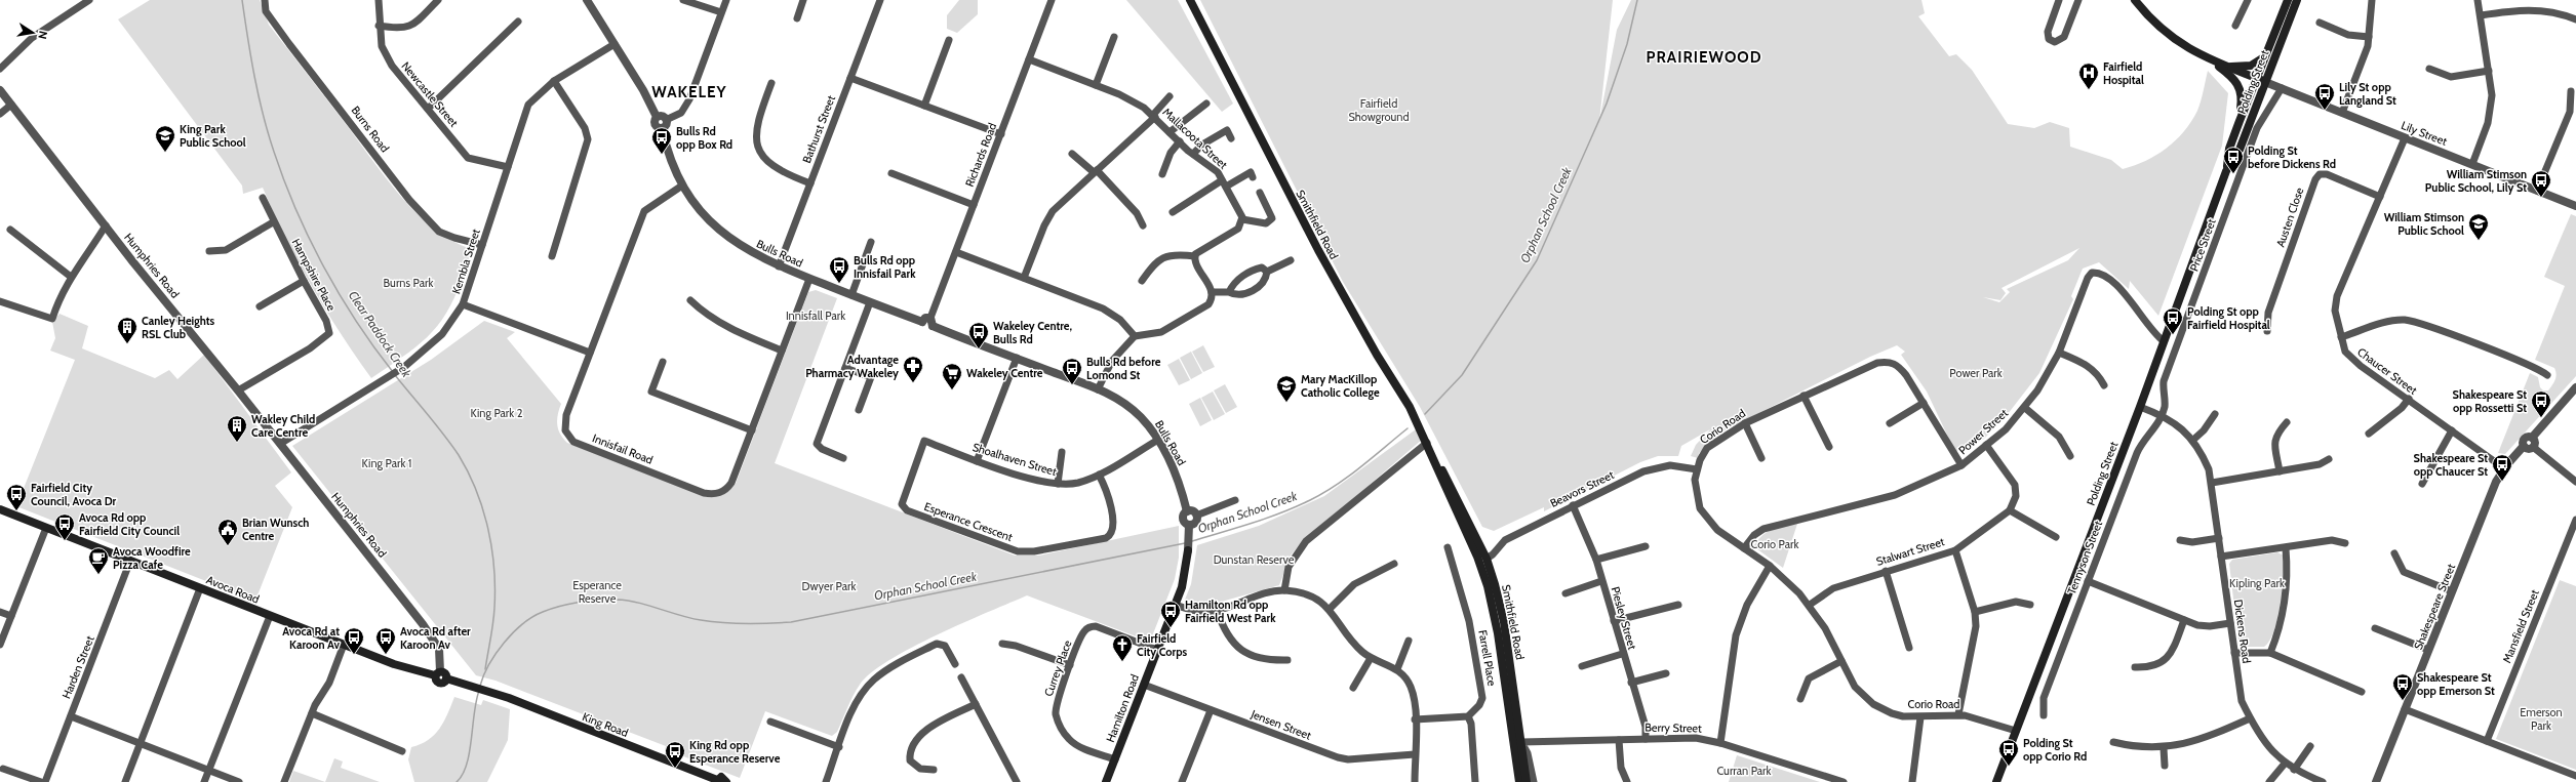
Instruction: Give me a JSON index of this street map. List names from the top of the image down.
{
  "streets": {
    "main road": [
      "Polding Street",
      "Smithfield Road",
      "Avoca Road",
      "Hamilton Road",
      "King Road"
    ],
    "street": [
      "Newcastle Street",
      "Burns Road",
      "Bathurst Street",
      "Lily Street",
      "Mallacoota Street",
      "Richards Road",
      "Austen Close",
      "Price Street",
      "Bulls Road",
      "Kembla Street",
      "Humphries Road",
      "Hampshire Place",
      "Chaucer Street",
      "Corio Road",
      "Power Street",
      "Innisfail Road",
      "Shoalhaven Street",
      "Beavors Street",
      "Esperance Crescent",
      "Stalwart Street",
      "Tennyson Street",
      "Shakespeare Street",
      "Piesley Street",
      "Mansfield Street",
      "Dickens Road",
      "Farrell Place",
      "Harden Street",
      "Currey Place",
      "Jensen Street",
      "Berry Street"
    ]
  },
  "crossings": [
    ["Polding Street", "Lily Street"],
    ["Polding Street", "Corio Road"],
    ["Polding Street", "Power Street"],
    ["Polding Street", "Dickens Road"],
    ["Newcastle Street", "Kembla Street"],
    ["Burns Road", "Kembla Street"],
    ["Bathurst Street", "Bulls Road"],
    ["Lily Street", "Price Street"],
    ["Lily Street", "Chaucer Street"],
    ["Mallacoota Street", "Richards Road"],
    ["Richards Road", "Bulls Road"],
    ["Austen Close", "Chaucer Street"],
    ["Smithfield Road", "Beavors Street"],
    ["Smithfield Road", "Berry Street"],
    ["Price Street", "Tennyson Street"],
    ["Price Street", "Dickens Road"],
    ["Bulls Road", "Innisfail Road"],
    ["Bulls Road", "Shoalhaven Street"],
    ["Bulls Road", "Hamilton Road"],
    ["Kembla Street", "Humphries Road"],
    ["Humphries Road", "Hampshire Place"],
    ["Humphries Road", "Avoca Road"],
    ["Chaucer Street", "Shakespeare Street"],
    ["Corio Road", "Power Street"],
    ["Corio Road", "Beavors Street"],
    ["Corio Road", "Stalwart Street"],
    ["Shoalhaven Street", "Esperance Crescent"],
    ["Beavors Street", "Piesley Street"],
    ["Tennyson Street", "Dickens Road"],
    ["Avoca Road", "Harden Street"],
    ["Avoca Road", "King Road"],
    ["Piesley Street", "Berry Street"],
    ["Currey Place", "Hamilton Road"],
    ["Hamilton Road", "Jensen Street"]
  ],
  "districts": ["PRAIRIEWOOD", "WAKELEY"],
  "water": ["Orphan School Creek", "Clear Paddock Creek"],
  "parks": [
    "Fairfield Showground",
    "Burns Park",
    "Innisfall Park",
    "Power Park",
    "King Park 2",
    "King Park 1",
    "Corio Park",
    "Dunstan Reserve",
    "Kipling Park",
    "Esperance Reserve",
    "Dwyer Park",
    "Emerson Park",
    "Curran Park"
  ],
  "places": {
    "hospital": ["Fairfield Hospital"],
    "bus stop": [
      "Lily St opp Langland St",
      "Bulls Rd opp Box Rd",
      "Polding St before Dickens Rd",
      "William Stimson Public School, Lily St",
      "Bulls Rd opp Innisfail Park",
      "Polding St opp Fairfield Hospital",
      "Wakeley Centre, Bulls Rd",
      "Bulls Rd before Lomond St",
      "Shakespeare St opp Rossetti St",
      "Shakespeare St opp Chaucer St",
      "Fairfield City Council, Avoca Dr",
      "Avoca Rd opp Fairfield City Council",
      "Hamilton Rd opp Fairfield West Park",
      "Avoca Rd at Karoon Av",
      "Avoca Rd after Karoon Av",
      "Shakespeare St opp Emerson St",
      "Polding St opp Corio Rd",
      "King Rd opp Esperance Reserve"
    ],
    "school or university": ["King Park Public School", "William Stimson Public School", "Mary MacKillop Catholic College"],
    "building": ["Canley Heights RSL Club", "Wakley Child Care Centre"],
    "pharmacy": ["Advantage Pharmacy Wakeley"],
    "supermarket": ["Wakeley Centre"],
    "public building": ["Brian Wunsch Centre"],
    "cafe": ["Avoca Woodfire Pizza Cafe"],
    "church": ["Fairfield City Corps"]
  },
  "north": "right"
}
